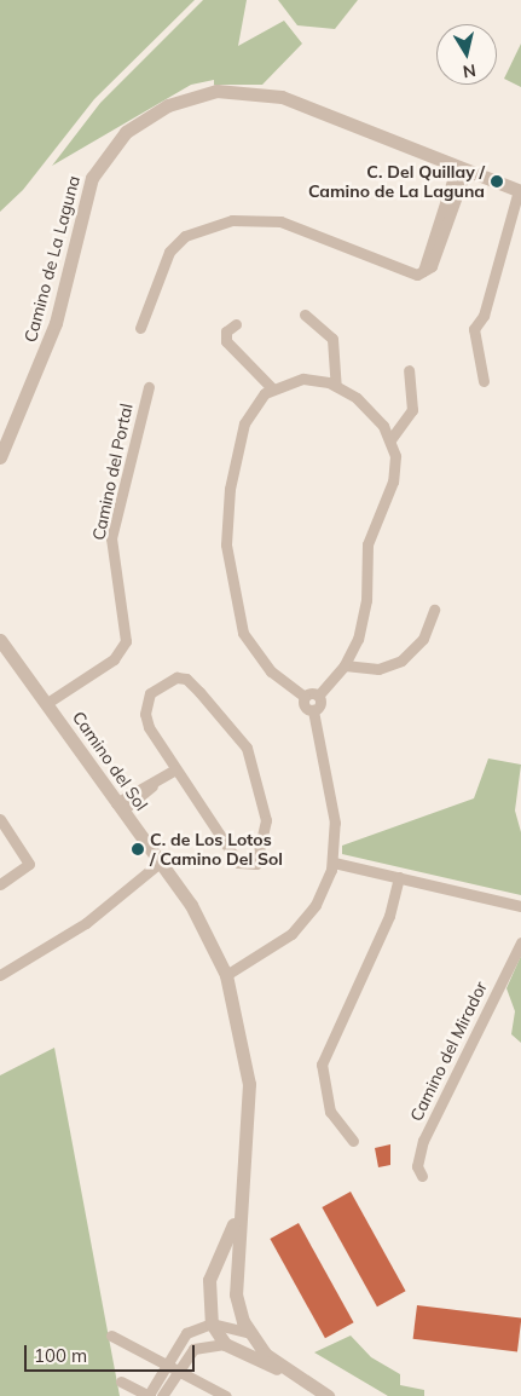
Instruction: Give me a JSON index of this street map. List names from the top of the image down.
{
  "streets": {
    "street": [
      "Camino de La Laguna",
      "Camino del Portal",
      "Camino del Sol",
      "Camino del Mirador"
    ]
  },
  "crossings": [
    ["Camino del Portal", "Camino del Sol"]
  ],
  "places": ["C. Del Quillay / Camino de La Laguna", "C. de Los Lotos / Camino Del Sol"],
  "scale_bar": "100 m",
  "north": "bottom"
}
